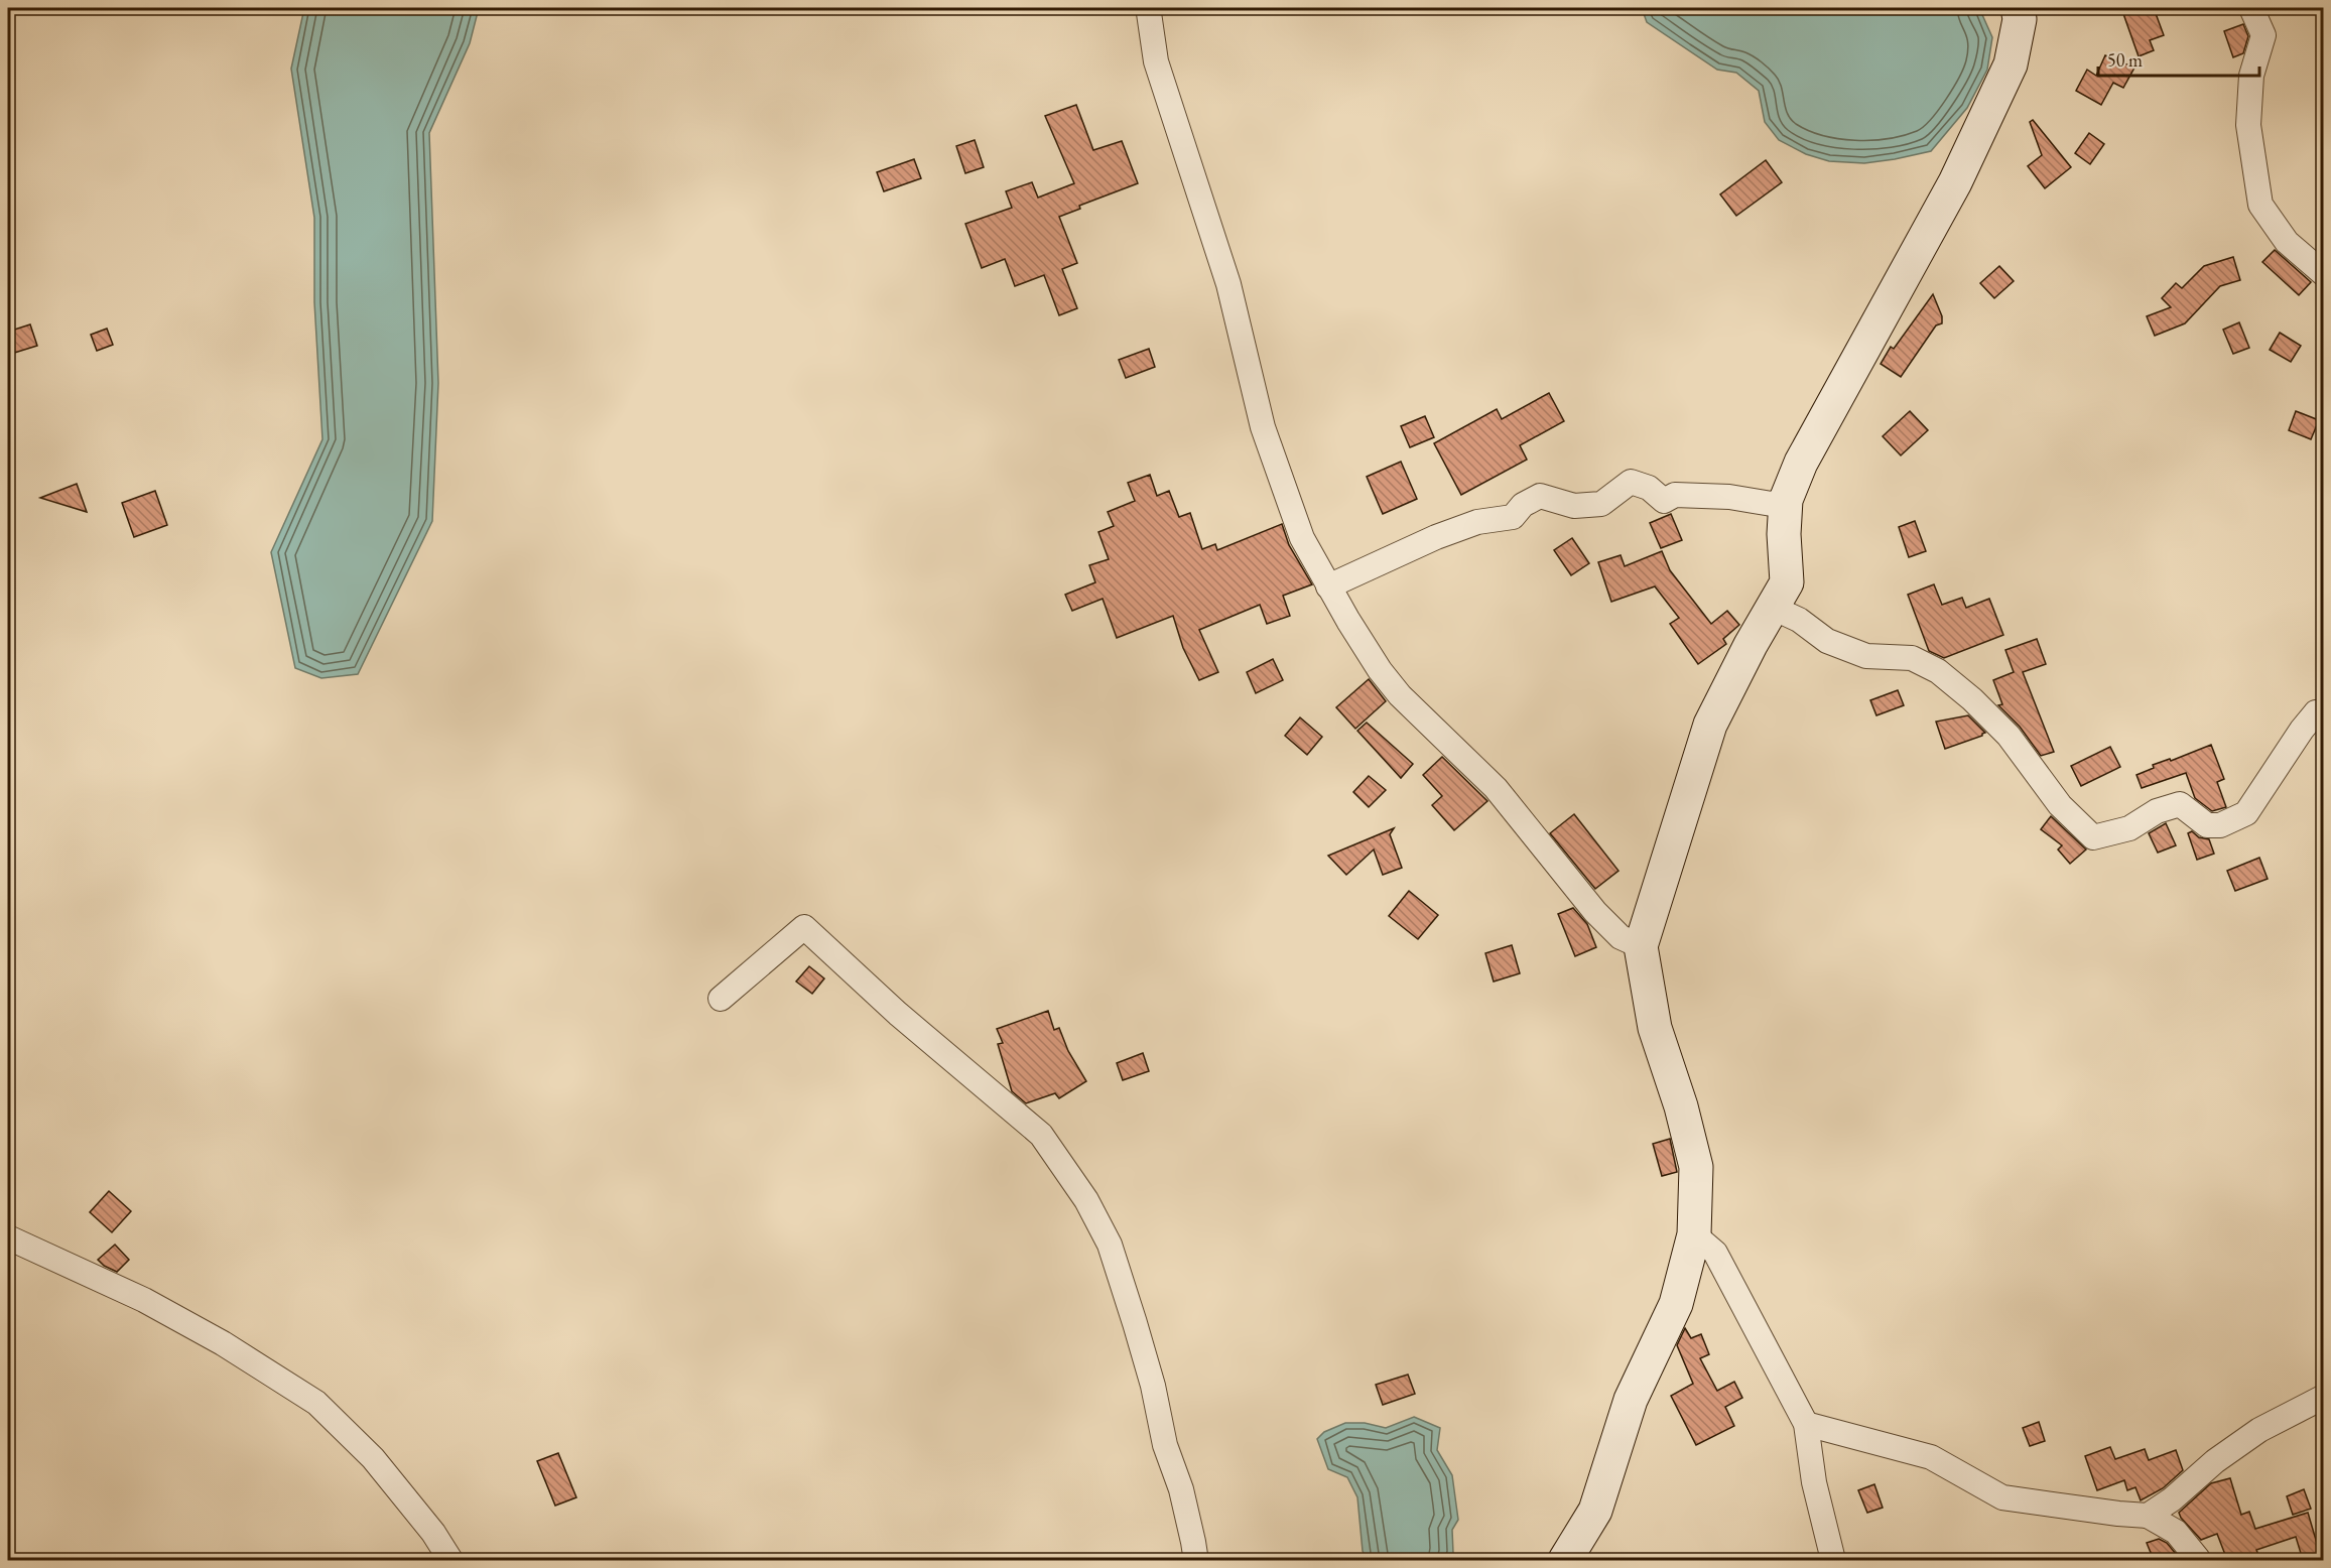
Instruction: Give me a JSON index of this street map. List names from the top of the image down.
{
  "scale_bar": "50 m"
}
